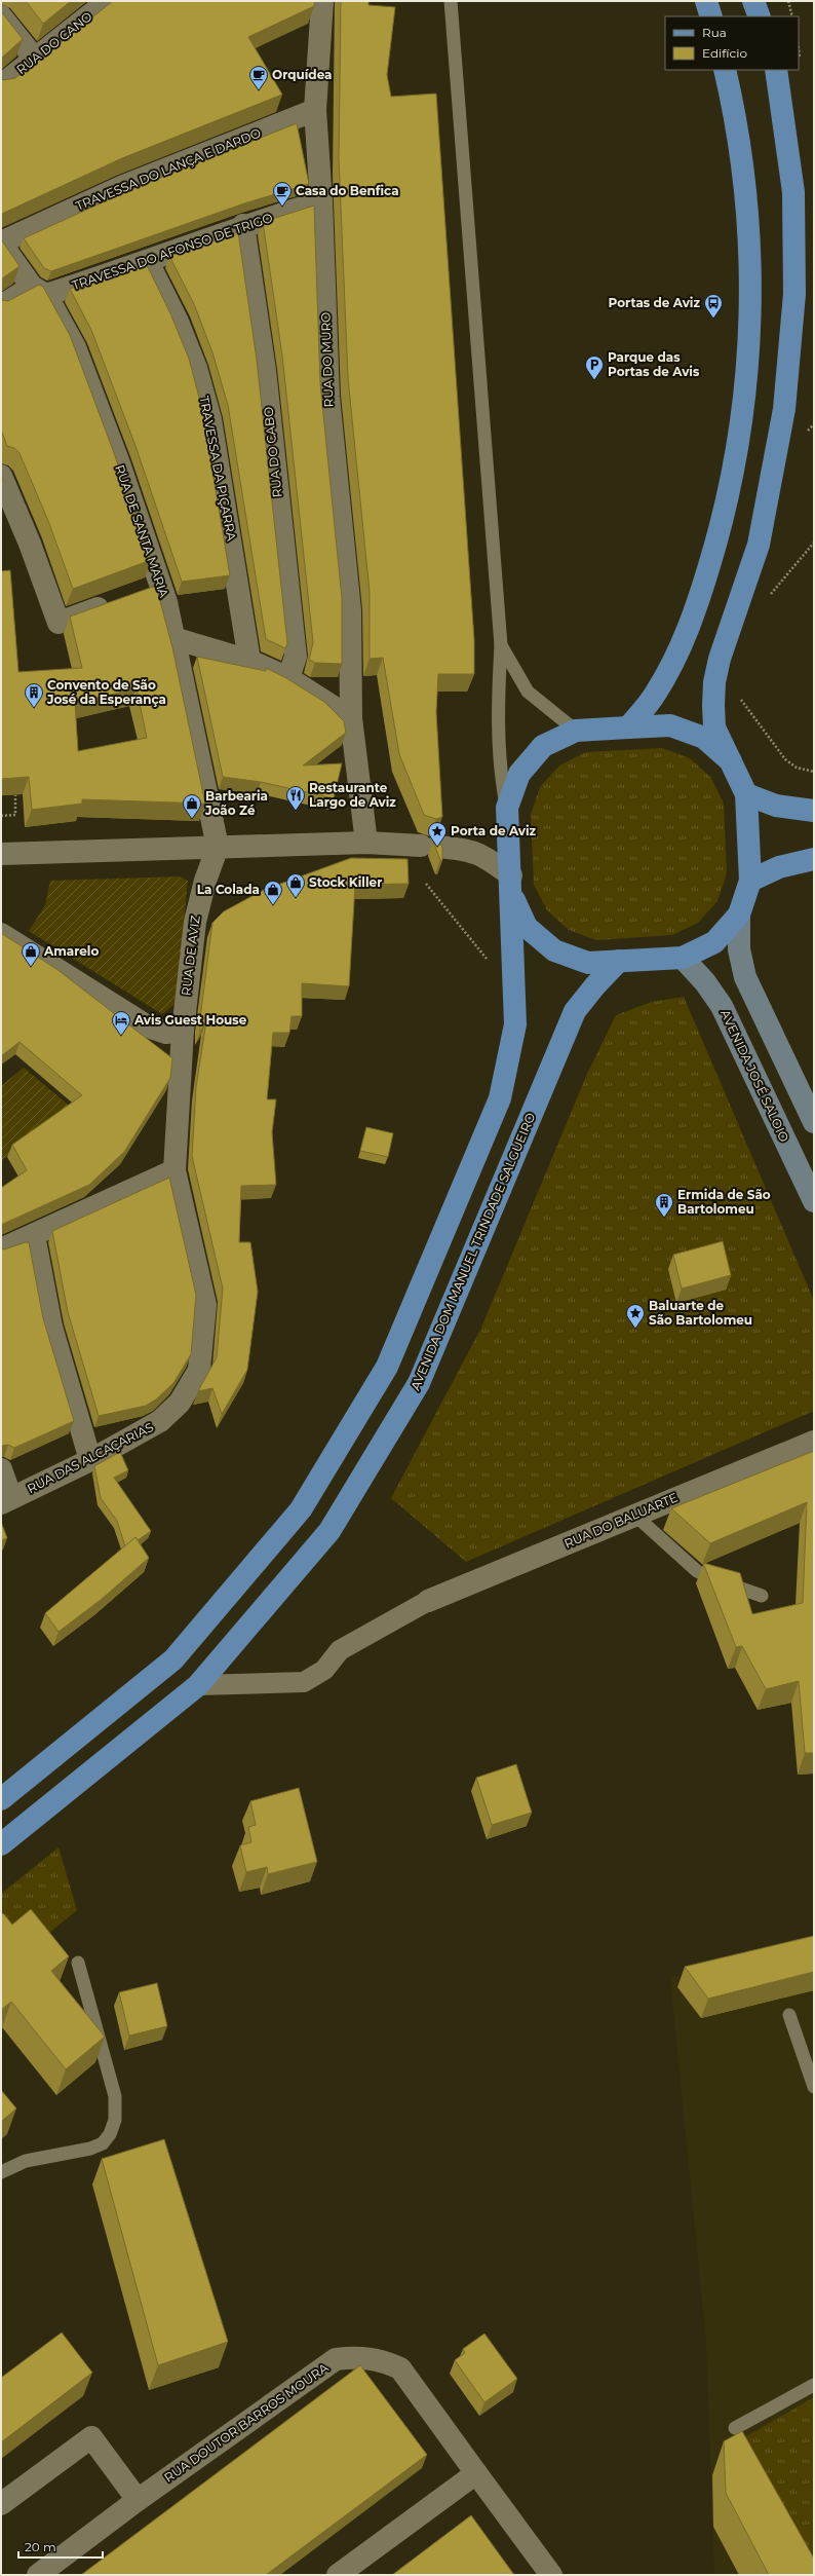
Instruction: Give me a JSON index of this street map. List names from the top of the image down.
{
  "streets": {
    "main road": ["AVENIDA JOSÉ SALOIO", "AVENIDA DOM MANUEL TRINDADE SALGUEIRO"],
    "street": [
      "RUA DO CANO",
      "TRAVESSA DO LANÇA E DARDO",
      "TRAVESSA DO AFONSO DE TRIGO",
      "RUA DO MURO",
      "RUA DO CABO",
      "TRAVESSA DA PIÇARRA",
      "RUA DE SANTA MARIA",
      "RUA DE AVIZ",
      "RUA DAS ALCAÇARIAS",
      "RUA DO BALUARTE",
      "RUA DOUTOR BARROS MOURA"
    ]
  },
  "crossings": [
    ["TRAVESSA DO LANÇA E DARDO", "RUA DO MURO"],
    ["TRAVESSA DO LANÇA E DARDO", "RUA DE SANTA MARIA"],
    ["TRAVESSA DO AFONSO DE TRIGO", "RUA DO MURO"],
    ["TRAVESSA DO AFONSO DE TRIGO", "RUA DO CABO"],
    ["TRAVESSA DO AFONSO DE TRIGO", "TRAVESSA DA PIÇARRA"],
    ["TRAVESSA DO AFONSO DE TRIGO", "RUA DE SANTA MARIA"],
    ["RUA DE SANTA MARIA", "RUA DE AVIZ"],
    ["RUA DE AVIZ", "RUA DAS ALCAÇARIAS"]
  ],
  "places": {
    "cafe": ["Orquídea", "Casa do Benfica"],
    "bus stop": ["Portas de Aviz"],
    "parking": ["Parque das Portas de Avis"],
    "building": ["Convento de São José da Esperança", "Ermida de São Bartolomeu"],
    "restaurant": ["Restaurante Largo de Aviz"],
    "shop": [
      "Barbearia João Zé",
      "Stock Killer",
      "La Colada",
      "Amarelo"
    ],
    "place": ["Porta de Aviz", "Baluarte de São Bartolomeu"],
    "hotel": ["Avis Guest House"]
  },
  "legend": ["Rua", "Edifício"],
  "scale_bar": "20 m"
}
